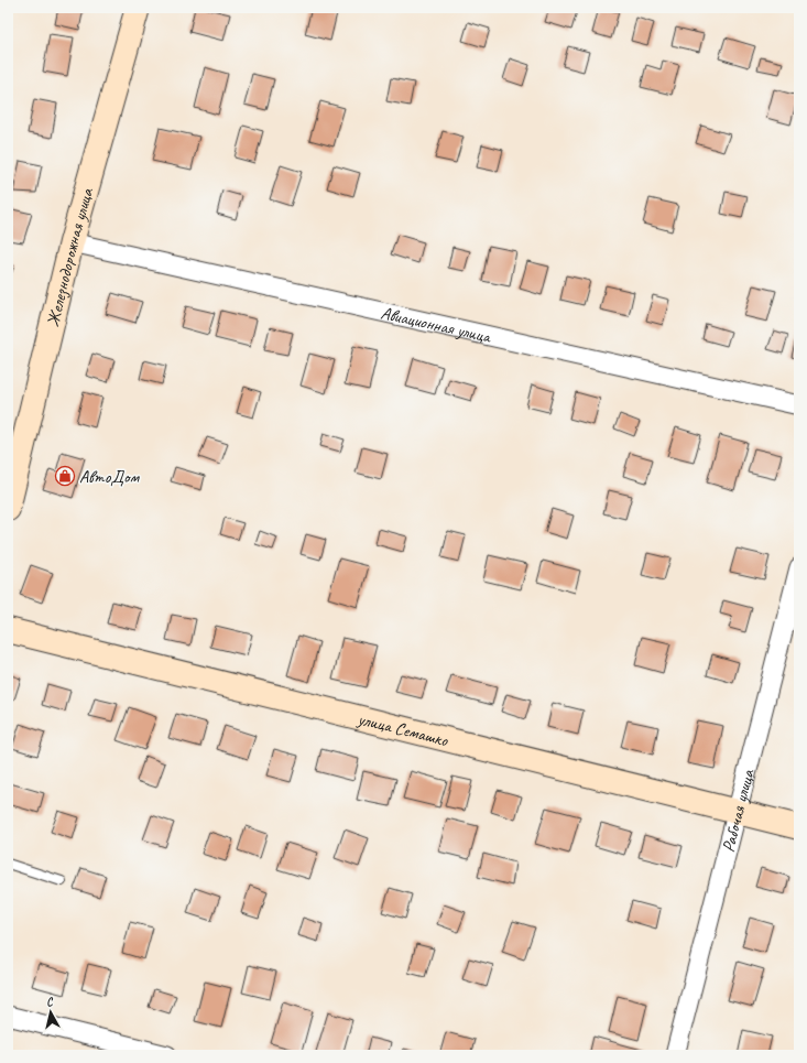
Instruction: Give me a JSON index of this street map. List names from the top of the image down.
{
  "streets": {
    "main road": ["Железнодорожная улица", "улица Семашко"],
    "street": ["Авиационная улица", "Рабочая улица"]
  },
  "crossings": [
    ["Железнодорожная улица", "Авиационная улица"],
    ["улица Семашко", "Рабочая улица"]
  ],
  "places": {
    "shop": ["АвтоДом"]
  },
  "north": "top"
}
